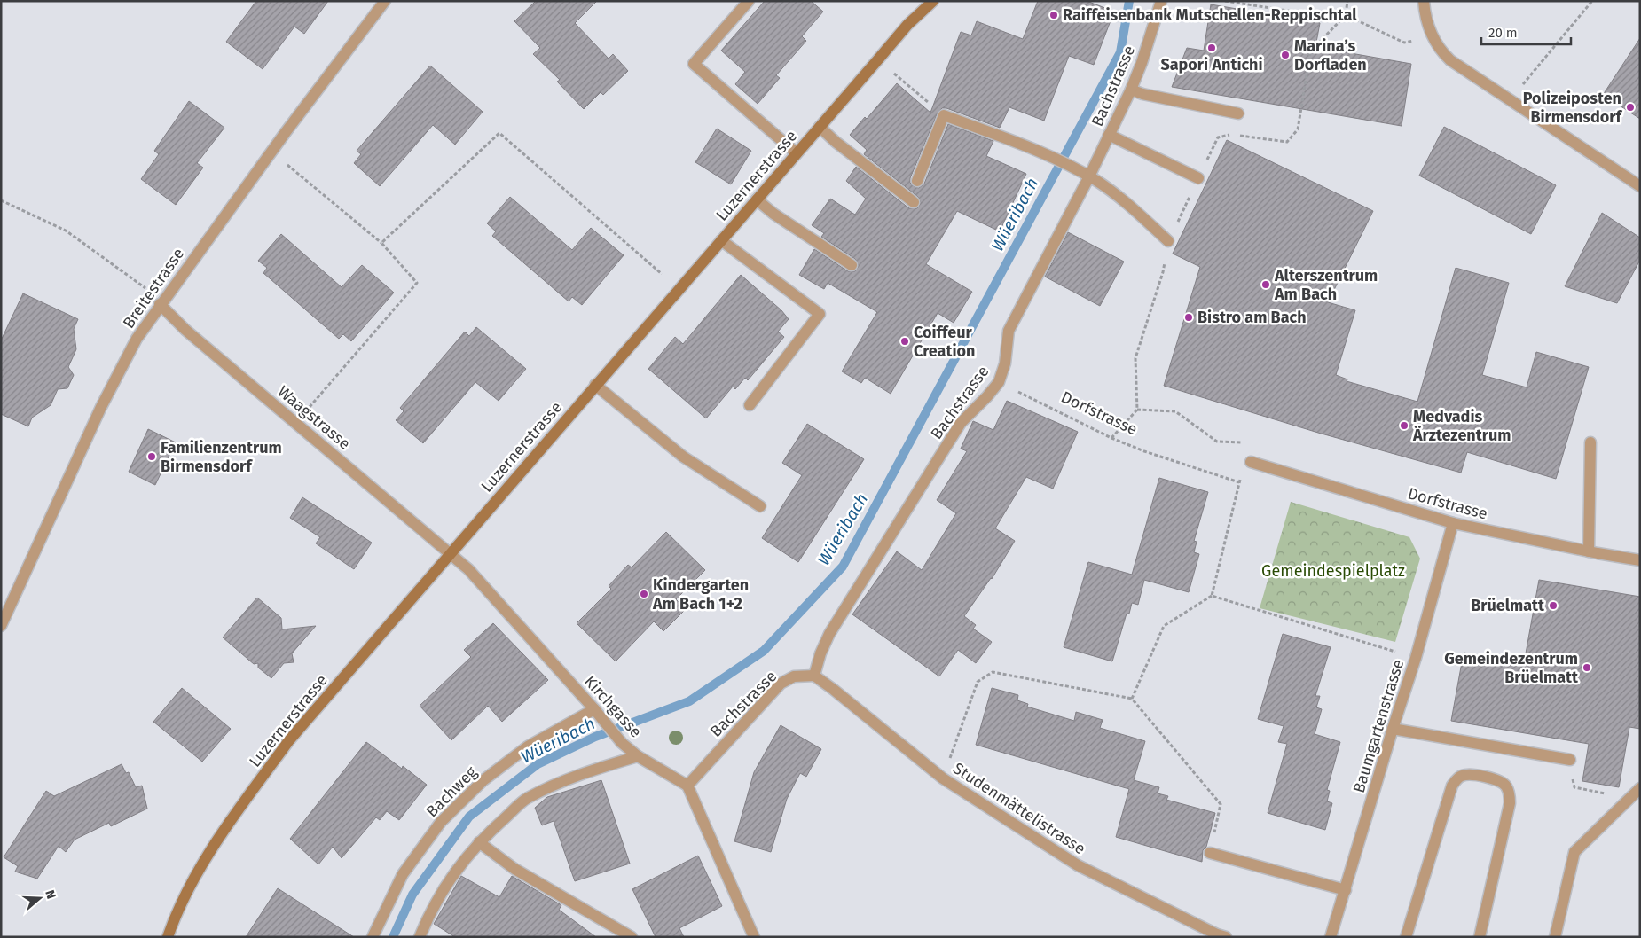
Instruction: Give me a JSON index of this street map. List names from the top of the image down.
{
  "streets": {
    "main road": ["Luzernerstrasse"],
    "street": [
      "Bachstrasse",
      "Breitestrasse",
      "Dorfstrasse",
      "Waagstrasse",
      "Kirchgasse",
      "Baumgartenstrasse",
      "Bachweg",
      "Studenmättelistrasse"
    ]
  },
  "crossings": [
    ["Bachstrasse", "Dorfstrasse"],
    ["Bachstrasse", "Kirchgasse"],
    ["Bachstrasse", "Studenmättelistrasse"],
    ["Luzernerstrasse", "Waagstrasse"],
    ["Luzernerstrasse", "Kirchgasse"],
    ["Breitestrasse", "Waagstrasse"],
    ["Dorfstrasse", "Baumgartenstrasse"],
    ["Waagstrasse", "Kirchgasse"],
    ["Kirchgasse", "Bachweg"]
  ],
  "water": ["Wüeribach"],
  "parks": ["Gemeindespielplatz"],
  "places": [
    "Raiffeisenbank Mutschellen-Reppischtal",
    "Sapori Antichi",
    "Marina’s Dorfladen",
    "Polizeiposten Birmensdorf",
    "Alterszentrum Am Bach",
    "Bistro am Bach",
    "Coiffeur Creation",
    "Medvadis Ärztezentrum",
    "Familienzentrum Birmensdorf",
    "Kindergarten Am Bach 1+2",
    "Brüelmatt",
    "Gemeindezentrum Brüelmatt"
  ],
  "scale_bar": "20 m",
  "north": "right"
}
